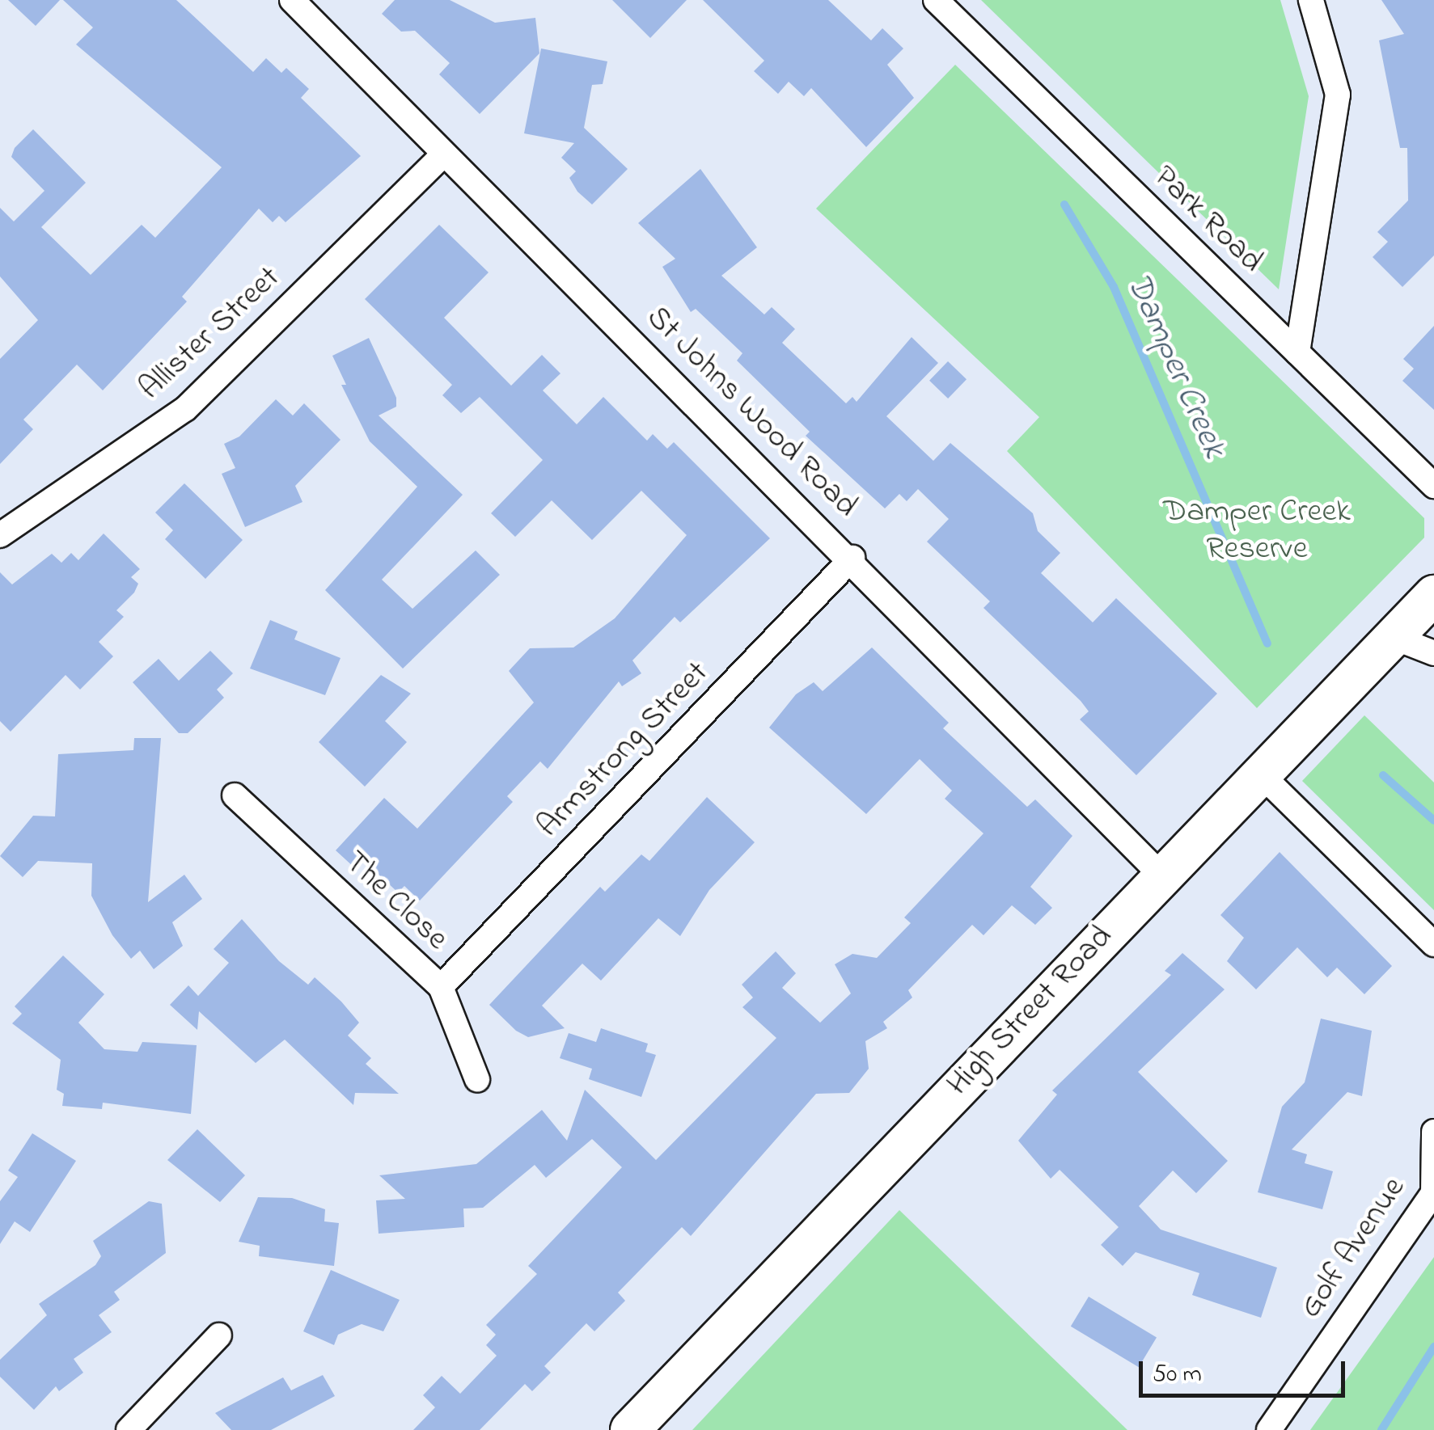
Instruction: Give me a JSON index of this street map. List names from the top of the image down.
{
  "streets": {
    "main road": ["High Street Road"],
    "street": [
      "Park Road",
      "Allister Street",
      "St Johns Wood Road",
      "Armstrong Street",
      "The Close",
      "Golf Avenue"
    ]
  },
  "crossings": [
    ["Allister Street", "St Johns Wood Road"],
    ["St Johns Wood Road", "Armstrong Street"],
    ["St Johns Wood Road", "High Street Road"],
    ["Armstrong Street", "The Close"]
  ],
  "water": ["Damper Creek"],
  "parks": ["Damper Creek Reserve"],
  "scale_bar": "50 m"
}
